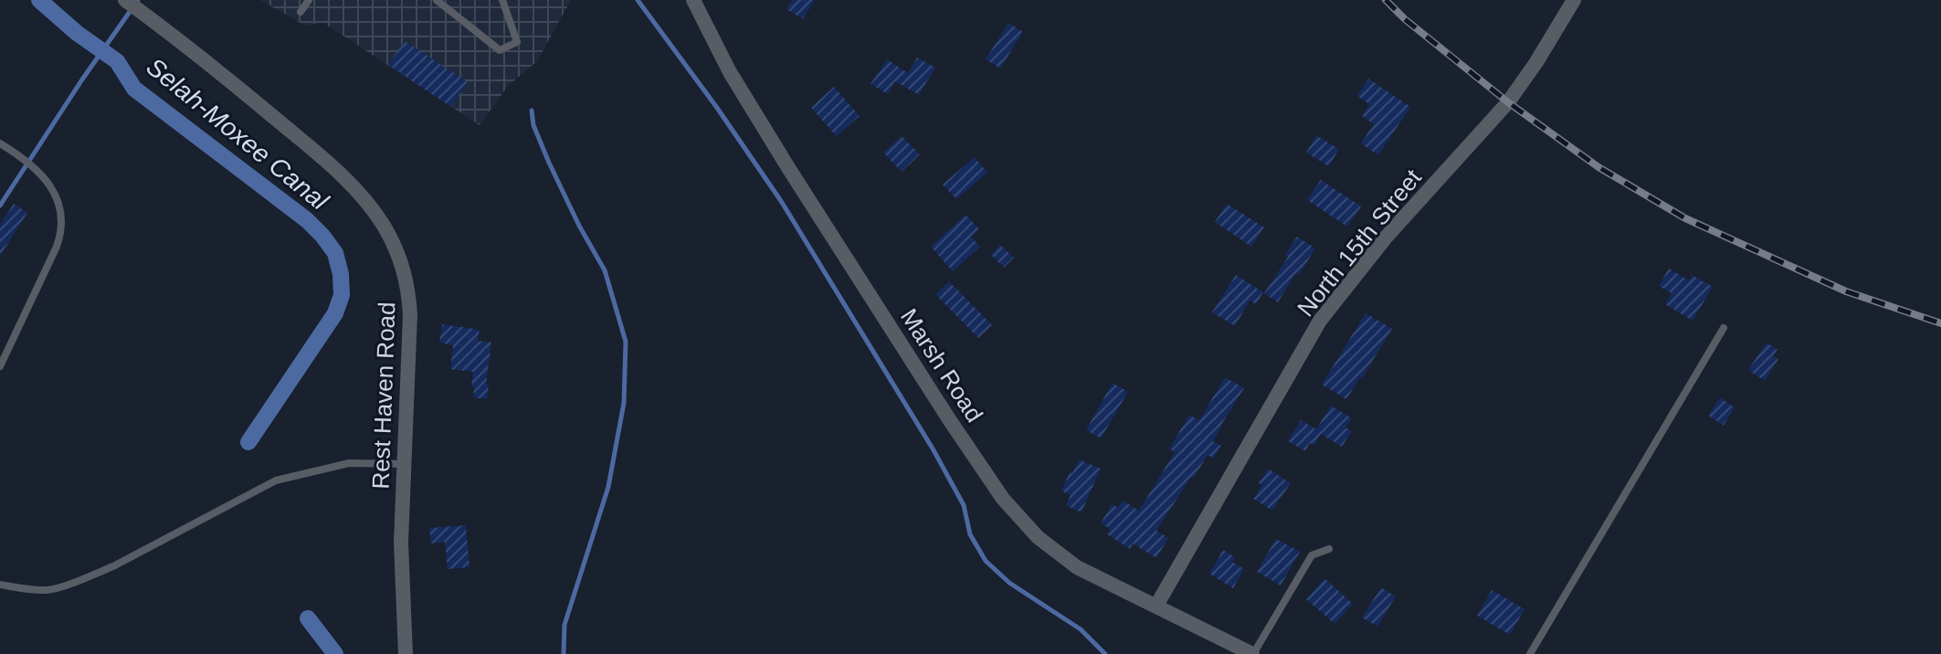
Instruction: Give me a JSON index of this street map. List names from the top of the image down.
{
  "streets": {
    "street": ["North 15th Street", "Marsh Road", "Rest Haven Road"]
  },
  "crossings": [
    ["North 15th Street", "Marsh Road"]
  ],
  "water": ["Selah-Moxee Canal"]
}
